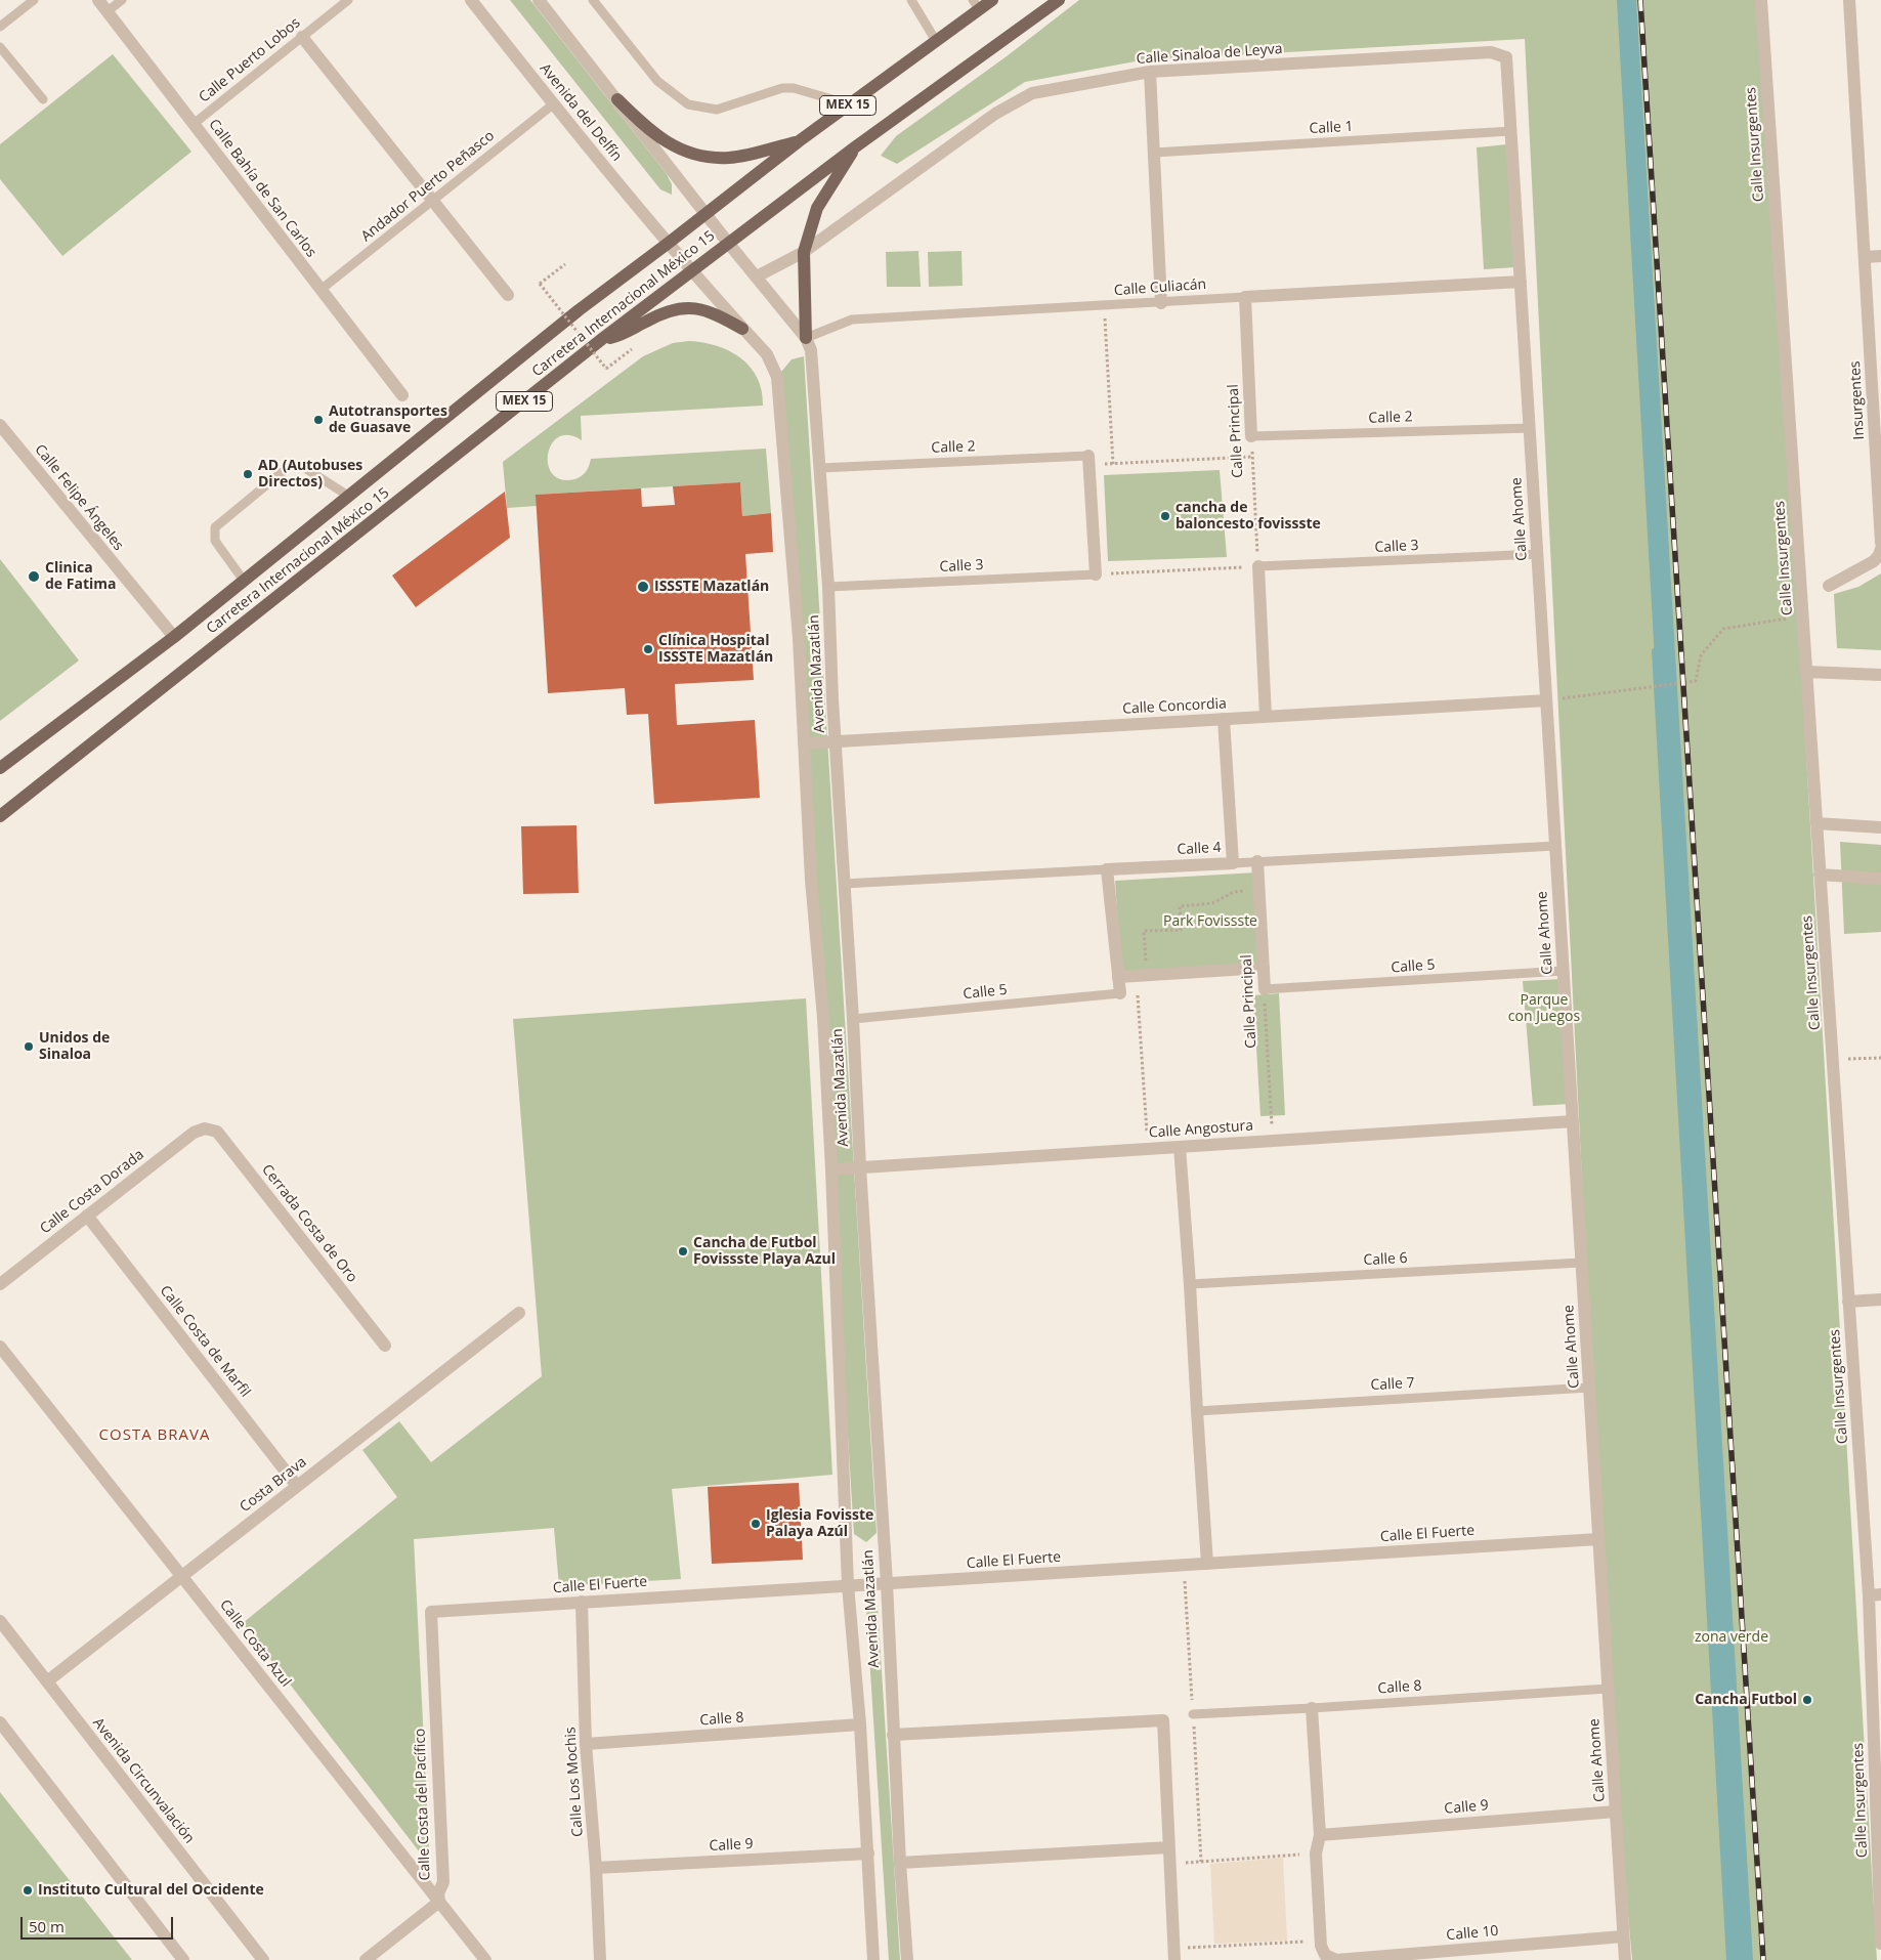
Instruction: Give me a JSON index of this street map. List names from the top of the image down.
{
  "streets": {
    "main road": ["MEX 15", "Carretera Internacional México 15"],
    "street": [
      "Calle Sinaloa de Leyva",
      "Avenida del Delfín",
      "Calle Insurgentes",
      "Calle Bahía de San Carlos",
      "Calle Culiacán",
      "Insurgentes",
      "Calle Principal",
      "Calle Felipe Ángeles",
      "Calle Ahome",
      "Avenida Mazatlán",
      "Calle Concordia",
      "Calle 4",
      "Calle Angostura",
      "Calle Costa Dorada",
      "Cerrada Costa de Oro",
      "Calle Costa de Marfil",
      "Costa Brava",
      "Calle El Fuerte",
      "Calle Costa Azul",
      "Calle 8",
      "Avenida Circunvalación",
      "Calle Los Mochis",
      "Calle Costa del Pacífico",
      "Calle 9",
      "Calle 10"
    ],
    "lane": [
      "Calle Puerto Lobos",
      "Calle 1",
      "Andador Puerto Peñasco",
      "Calle 2",
      "Calle 3",
      "Calle 5",
      "Calle 6",
      "Calle 7"
    ]
  },
  "crossings": [
    ["Calle Sinaloa de Leyva", "Calle Ahome"],
    ["Calle Sinaloa de Leyva", "Avenida Mazatlán"],
    ["Calle Puerto Lobos", "Calle Bahía de San Carlos"],
    ["Avenida del Delfín", "Andador Puerto Peñasco"],
    ["Avenida del Delfín", "Carretera Internacional México 15"],
    ["Calle 1", "Calle Ahome"],
    ["Andador Puerto Peñasco", "Calle Bahía de San Carlos"],
    ["Calle Culiacán", "Calle Principal"],
    ["Calle Culiacán", "Calle Ahome"],
    ["Calle Culiacán", "Avenida Mazatlán"],
    ["Carretera Internacional México 15", "Calle Felipe Ángeles"],
    ["Carretera Internacional México 15", "Avenida Mazatlán"],
    ["Calle 2", "Calle Principal"],
    ["Calle 2", "Calle Ahome"],
    ["Calle 2", "Avenida Mazatlán"],
    ["Calle Principal", "Calle 3"],
    ["Calle Principal", "Calle 4"],
    ["Calle Principal", "Calle 5"],
    ["Calle Principal", "Calle Angostura"],
    ["Calle Ahome", "Calle 3"],
    ["Calle Ahome", "Calle Concordia"],
    ["Calle Ahome", "Calle 4"],
    ["Calle Ahome", "Calle 5"],
    ["Calle Ahome", "Calle Angostura"],
    ["Calle Ahome", "Calle 6"],
    ["Calle Ahome", "Calle 7"],
    ["Calle Ahome", "Calle El Fuerte"],
    ["Calle Ahome", "Calle 8"],
    ["Calle Ahome", "Calle 9"],
    ["Calle Ahome", "Calle 10"],
    ["Calle 3", "Avenida Mazatlán"],
    ["Avenida Mazatlán", "Calle Concordia"],
    ["Avenida Mazatlán", "Calle 4"],
    ["Avenida Mazatlán", "Calle 5"],
    ["Avenida Mazatlán", "Calle Angostura"],
    ["Avenida Mazatlán", "Calle El Fuerte"],
    ["Avenida Mazatlán", "Calle 8"],
    ["Avenida Mazatlán", "Calle 9"],
    ["Calle Costa Dorada", "Cerrada Costa de Oro"],
    ["Calle Costa Dorada", "Calle Costa de Marfil"],
    ["Calle Costa de Marfil", "Costa Brava"],
    ["Costa Brava", "Calle Costa Azul"],
    ["Costa Brava", "Avenida Circunvalación"],
    ["Calle El Fuerte", "Calle Los Mochis"],
    ["Calle El Fuerte", "Calle Costa del Pacífico"],
    ["Calle Costa Azul", "Calle Costa del Pacífico"],
    ["Calle 8", "Calle Los Mochis"],
    ["Calle Los Mochis", "Calle 9"]
  ],
  "districts": ["COSTA BRAVA"],
  "parks": ["Park Fovissste", "Parque con Juegos", "zona verde"],
  "places": [
    "Autotransportes de Guasave",
    "AD (Autobuses Directos)",
    "cancha de baloncesto fovissste",
    "Clinica de Fatima",
    "ISSSTE Mazatlán",
    "Clínica Hospital ISSSTE Mazatlán",
    "Unidos de Sinaloa",
    "Cancha de Futbol Fovissste Playa Azul",
    "Iglesia Fovisste Palaya Azúl",
    "Cancha Futbol",
    "Instituto Cultural del Occidente"
  ],
  "scale_bar": "50 m"
}
